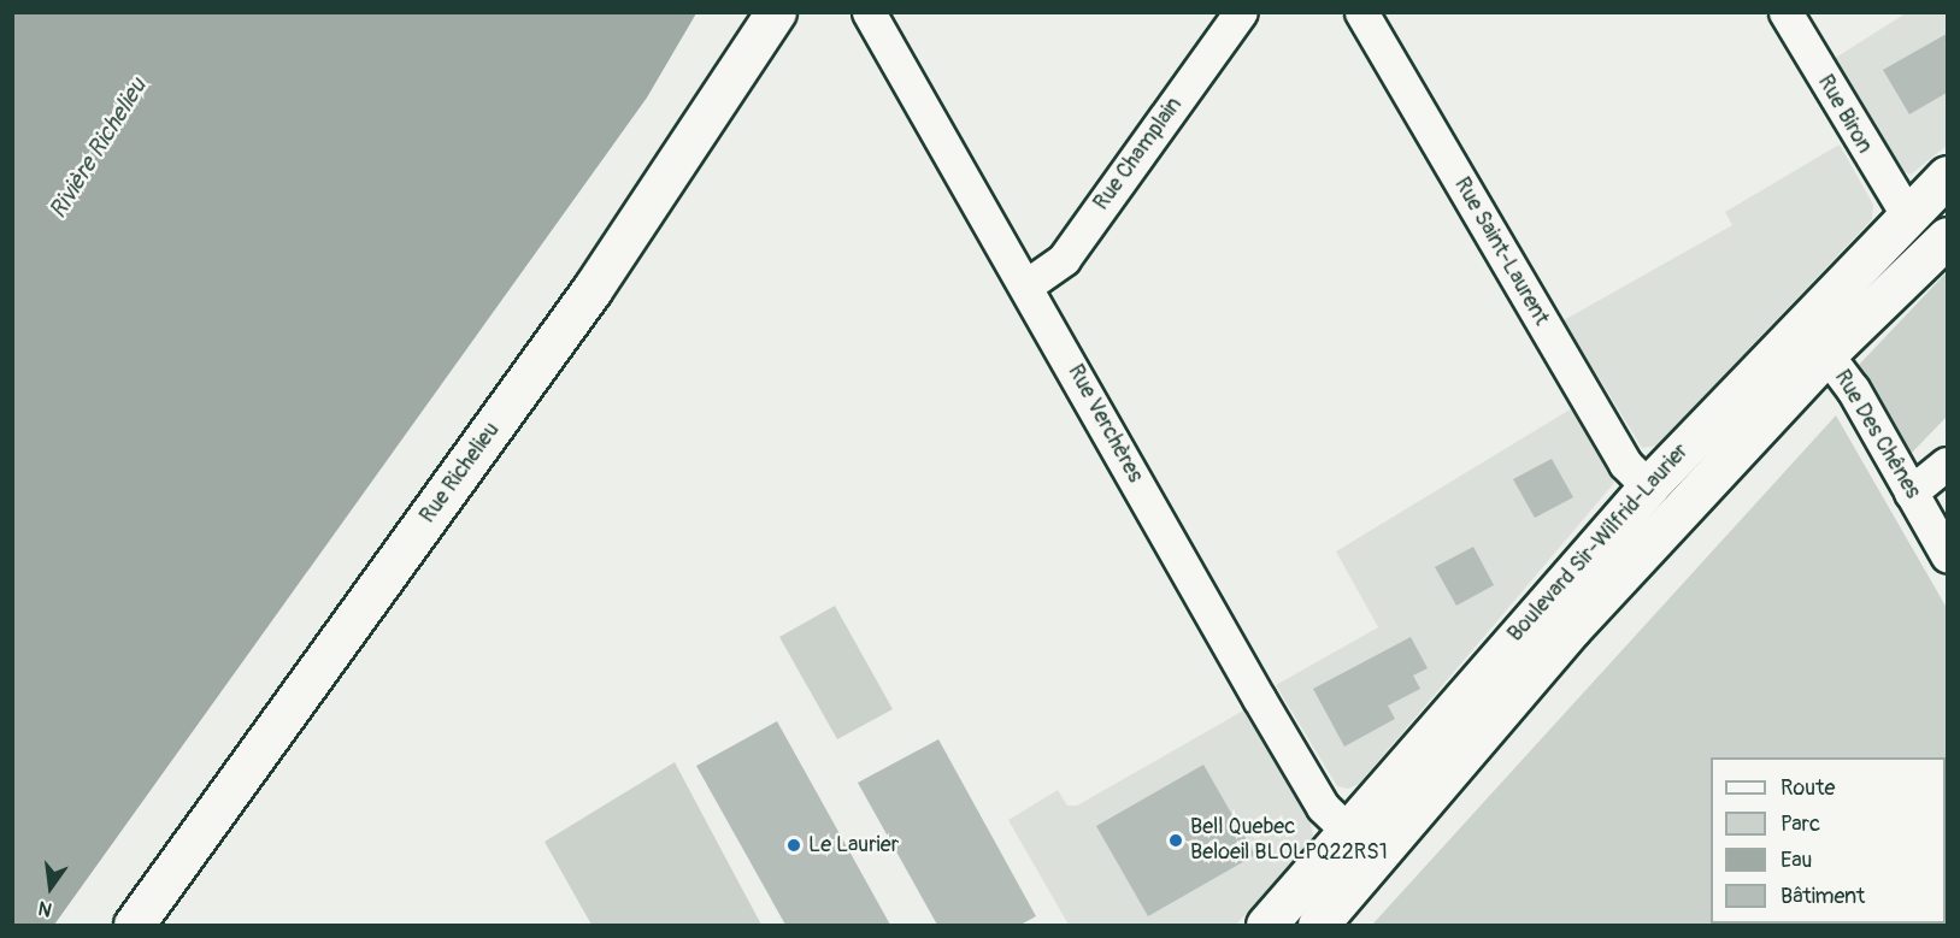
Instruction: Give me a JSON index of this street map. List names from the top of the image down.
{
  "streets": {
    "main road": ["Rue Richelieu", "Boulevard Sir-Wilfrid-Laurier"],
    "street": [
      "Rue Biron",
      "Rue Champlain",
      "Rue Saint-Laurent",
      "Rue Verchères",
      "Rue Des Chênes"
    ]
  },
  "crossings": [
    ["Rue Biron", "Boulevard Sir-Wilfrid-Laurier"],
    ["Rue Champlain", "Rue Verchères"],
    ["Rue Saint-Laurent", "Boulevard Sir-Wilfrid-Laurier"],
    ["Rue Verchères", "Boulevard Sir-Wilfrid-Laurier"],
    ["Rue Des Chênes", "Boulevard Sir-Wilfrid-Laurier"]
  ],
  "water": ["Rivière Richelieu"],
  "places": ["Bell Quebec Beloeil BLOLPQ22RS1", "Le Laurier"],
  "legend": [
    "Route",
    "Parc",
    "Eau",
    "Bâtiment"
  ],
  "north": "bottom"
}
